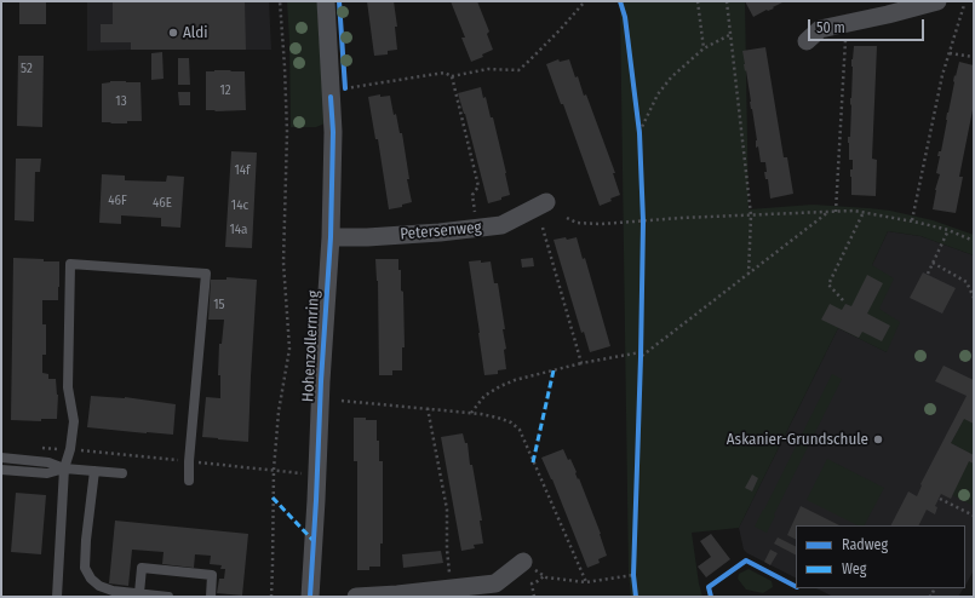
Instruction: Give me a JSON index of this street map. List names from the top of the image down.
{
  "streets": {
    "street": ["Petersenweg", "Hohenzollernring"]
  },
  "crossings": [
    ["Petersenweg", "Hohenzollernring"]
  ],
  "places": ["Aldi", "Askanier-Grundschule"],
  "house_numbers": [
    "52",
    "12",
    "13",
    "14f",
    "46F",
    "46E",
    "14c",
    "14a",
    "15"
  ],
  "legend": ["Radweg", "Weg"],
  "scale_bar": "50 m"
}
